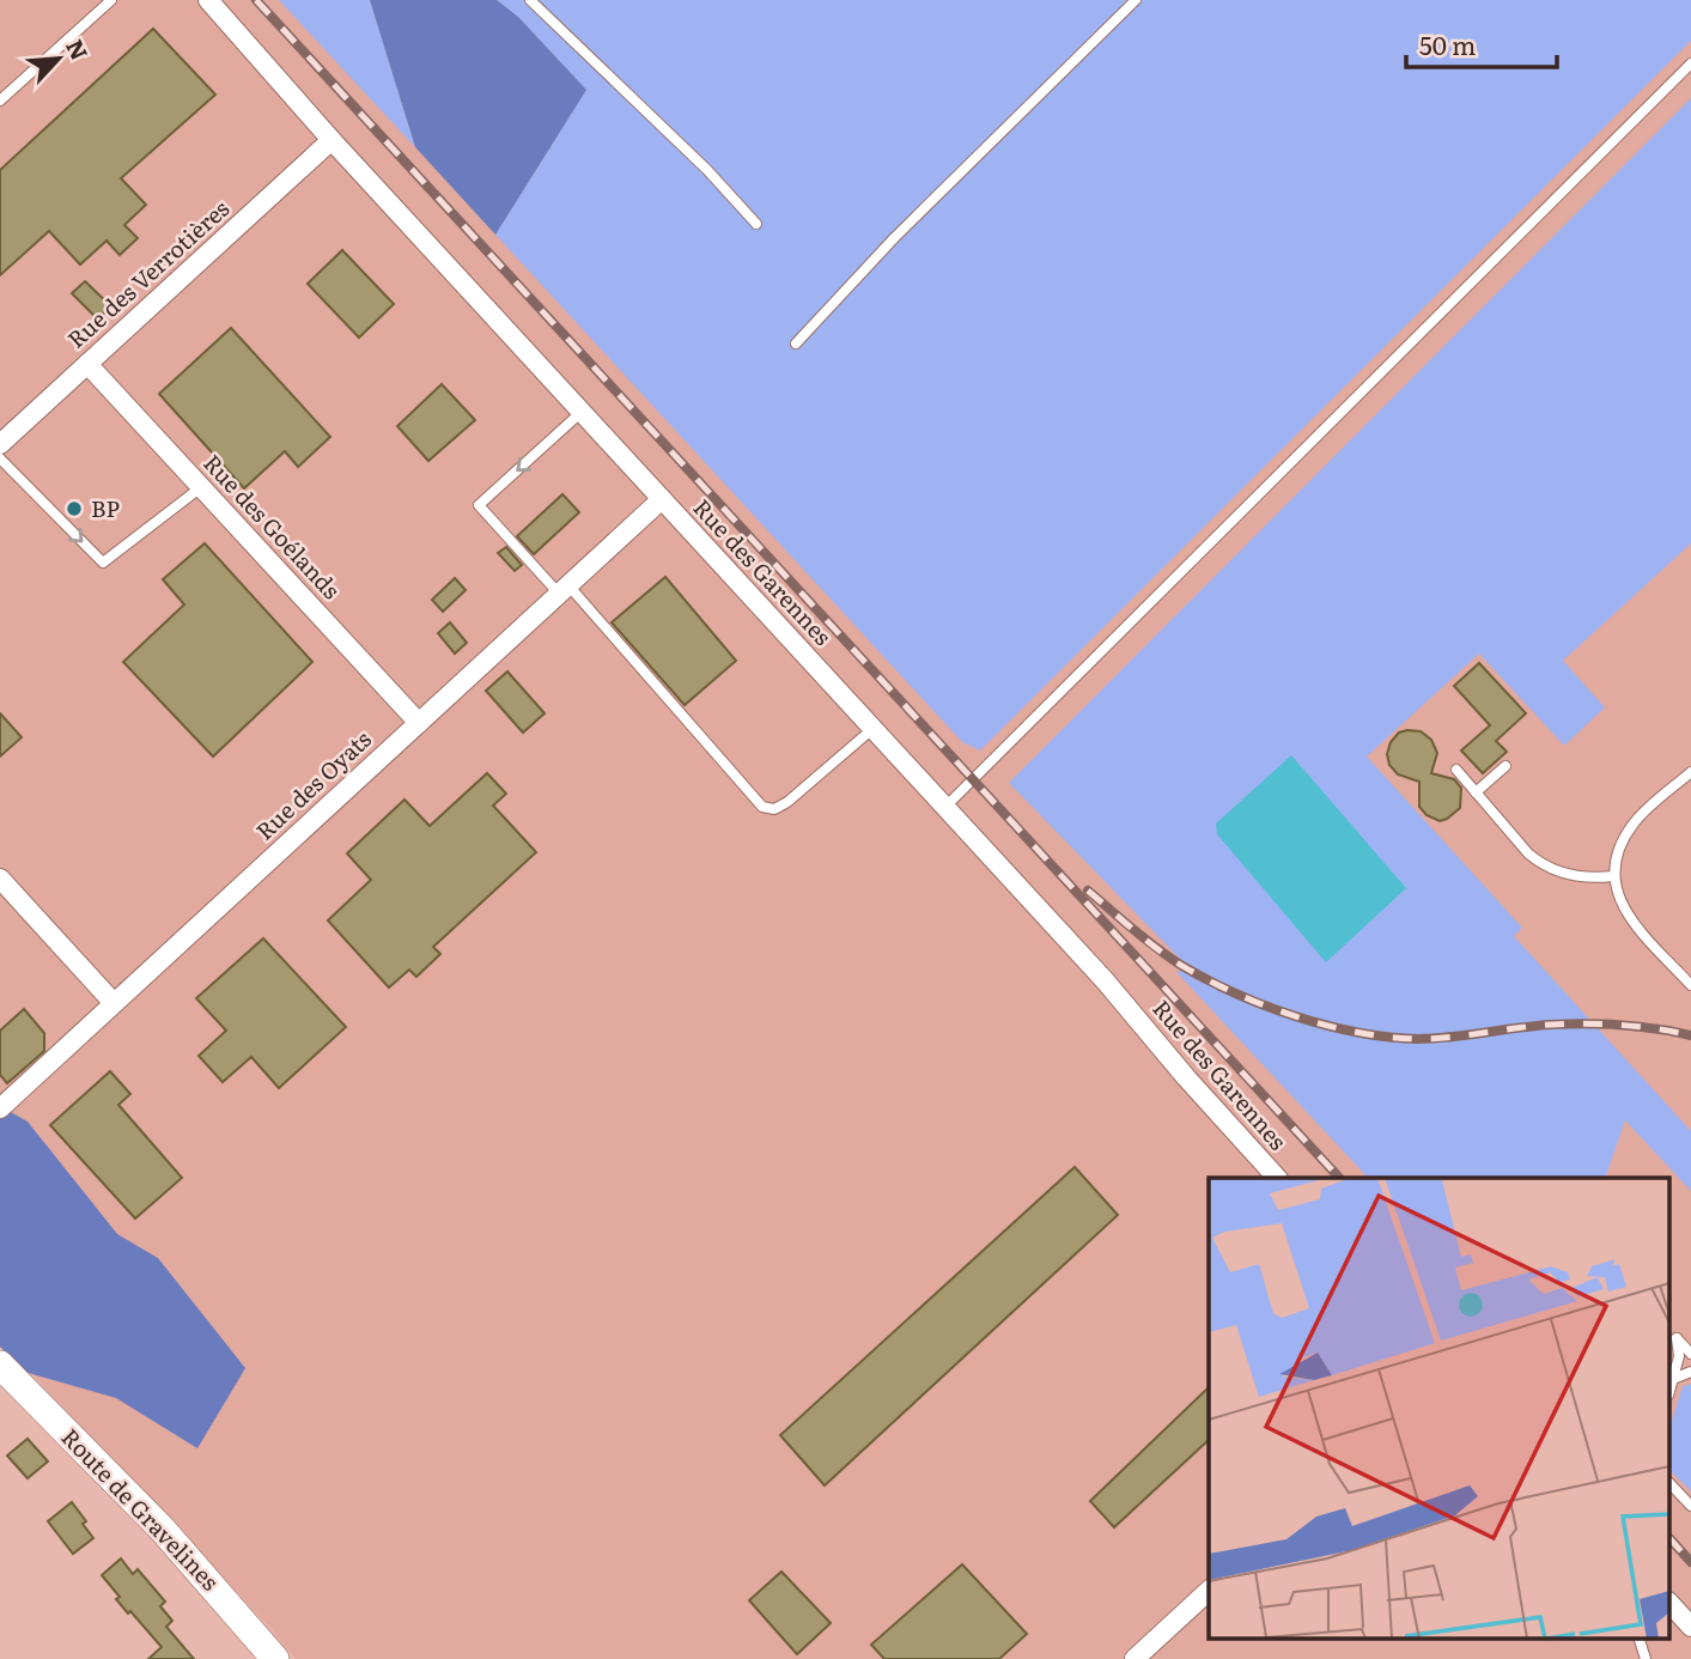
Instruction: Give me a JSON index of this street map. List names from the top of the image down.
{
  "streets": {
    "main road": ["Route de Gravelines"],
    "street": [
      "Rue des Verrotières",
      "Rue des Goélands",
      "Rue des Garennes",
      "Rue des Oyats"
    ]
  },
  "crossings": [
    ["Rue des Verrotières", "Rue des Goélands"],
    ["Rue des Verrotières", "Rue des Garennes"],
    ["Rue des Goélands", "Rue des Oyats"],
    ["Rue des Garennes", "Rue des Oyats"]
  ],
  "places": ["BP"],
  "scale_bar": "50 m",
  "north": "top right"
}
